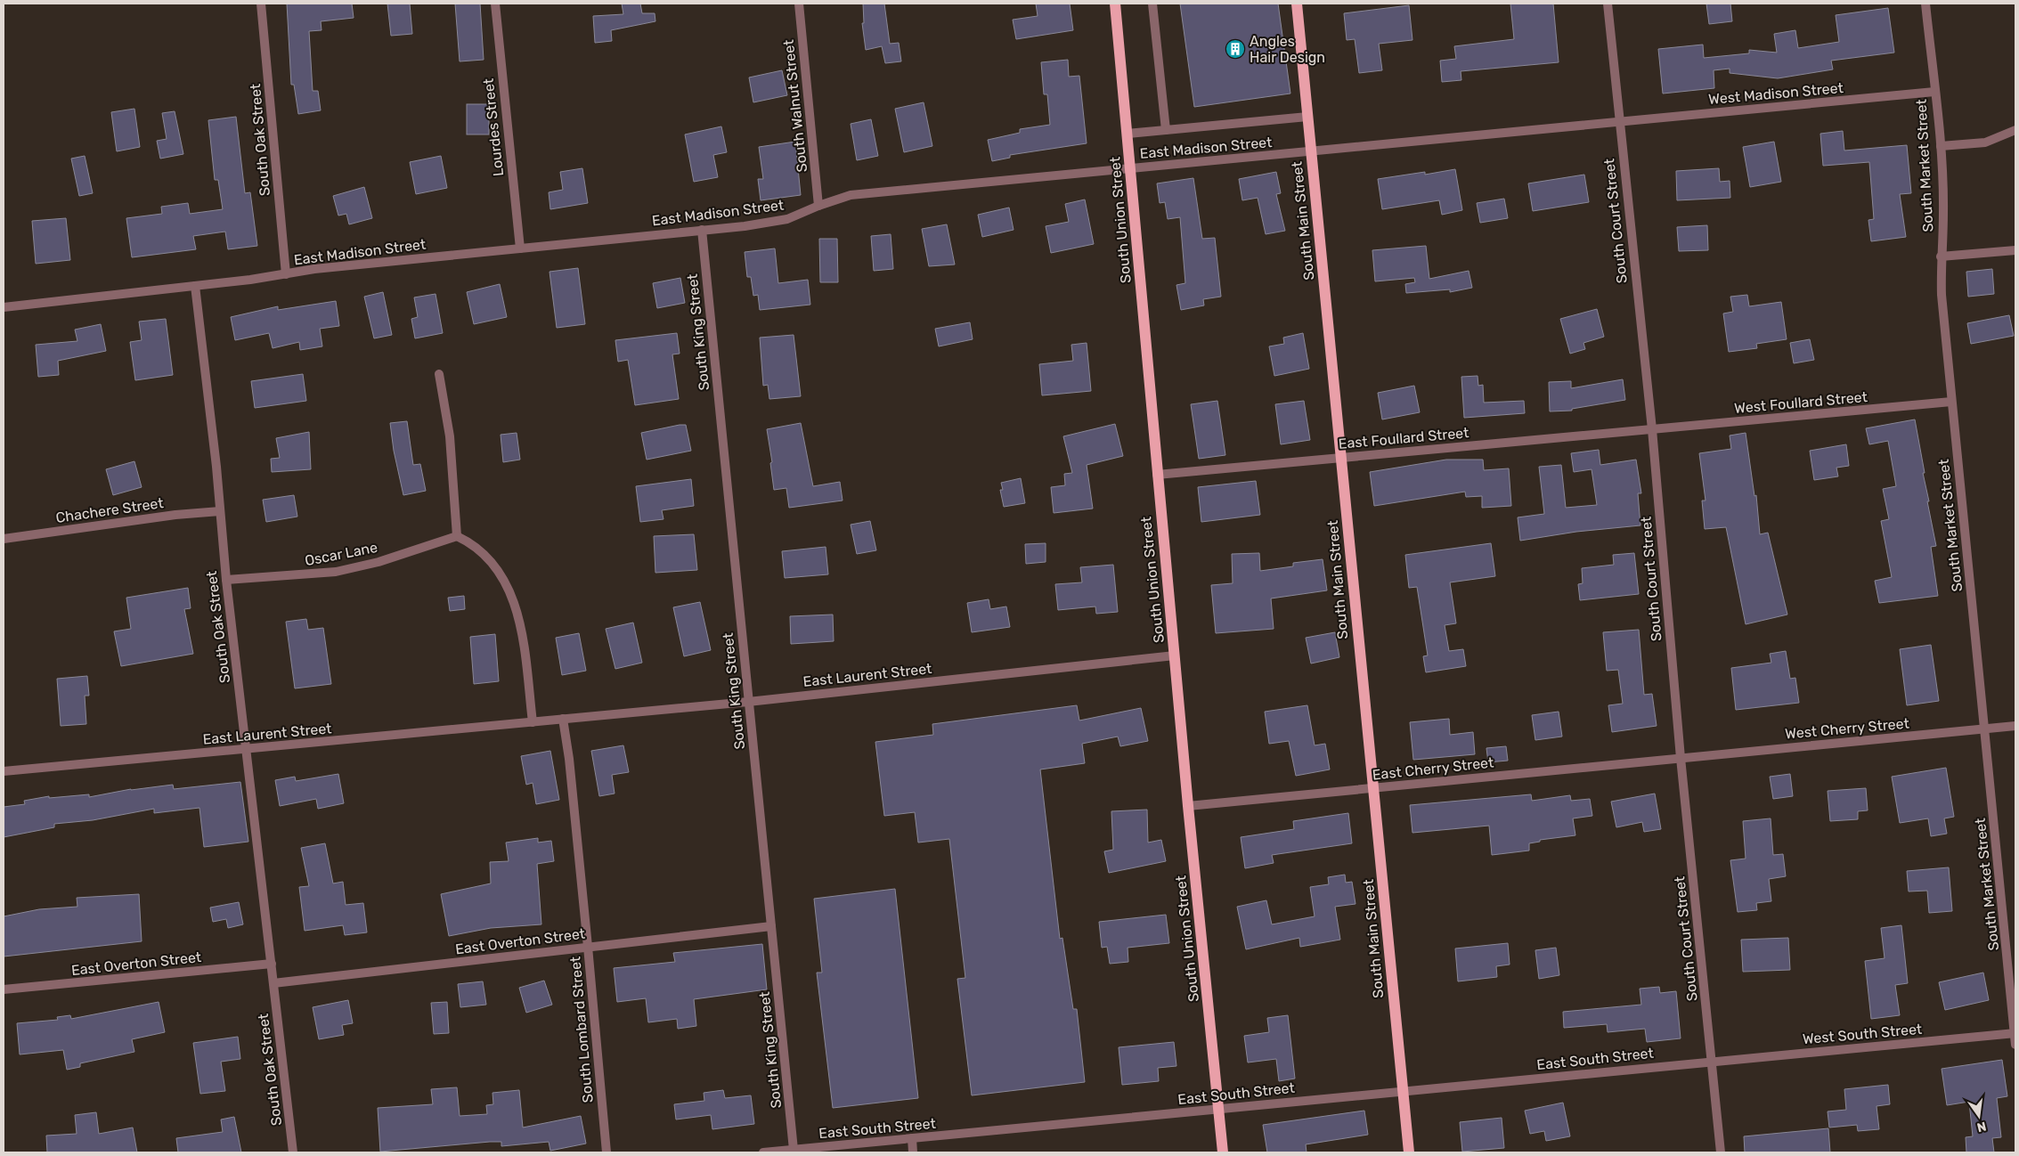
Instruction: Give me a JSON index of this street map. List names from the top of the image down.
{
  "streets": {
    "main road": ["South Union Street", "South Main Street"],
    "street": [
      "West Madison Street",
      "South Walnut Street",
      "Lourdes Street",
      "South Oak Street",
      "East Madison Street",
      "South Market Street",
      "South Court Street",
      "South King Street",
      "West Foullard Street",
      "East Foullard Street",
      "Chachere Street",
      "Oscar Lane",
      "East Laurent Street",
      "West Cherry Street",
      "East Cherry Street",
      "East Overton Street",
      "South Lombard Street",
      "West South Street",
      "East South Street"
    ]
  },
  "crossings": [
    ["West Madison Street", "East Madison Street"],
    ["West Madison Street", "South Market Street"],
    ["West Madison Street", "South Court Street"],
    ["South Walnut Street", "East Madison Street"],
    ["Lourdes Street", "East Madison Street"],
    ["South Oak Street", "East Madison Street"],
    ["South Oak Street", "Chachere Street"],
    ["South Oak Street", "Oscar Lane"],
    ["South Oak Street", "East Laurent Street"],
    ["South Oak Street", "East Overton Street"],
    ["East Madison Street", "South Union Street"],
    ["East Madison Street", "South Main Street"],
    ["East Madison Street", "South Court Street"],
    ["East Madison Street", "South King Street"],
    ["South Market Street", "West Foullard Street"],
    ["South Market Street", "West Cherry Street"],
    ["South Market Street", "West South Street"],
    ["South Union Street", "East Foullard Street"],
    ["South Union Street", "East Laurent Street"],
    ["South Union Street", "East Cherry Street"],
    ["South Union Street", "East South Street"],
    ["South Main Street", "East Foullard Street"],
    ["South Main Street", "East Cherry Street"],
    ["South Main Street", "East South Street"],
    ["South Court Street", "West Foullard Street"],
    ["South Court Street", "East Foullard Street"],
    ["South Court Street", "West Cherry Street"],
    ["South Court Street", "East Cherry Street"],
    ["South Court Street", "West South Street"],
    ["South Court Street", "East South Street"],
    ["South King Street", "East Laurent Street"],
    ["South King Street", "East Overton Street"],
    ["South King Street", "East South Street"],
    ["West Foullard Street", "East Foullard Street"],
    ["East Laurent Street", "South Lombard Street"],
    ["West Cherry Street", "East Cherry Street"],
    ["East Overton Street", "South Lombard Street"],
    ["West South Street", "East South Street"]
  ],
  "places": {
    "building": ["Angles Hair Design"]
  },
  "north": "bottom"
}
